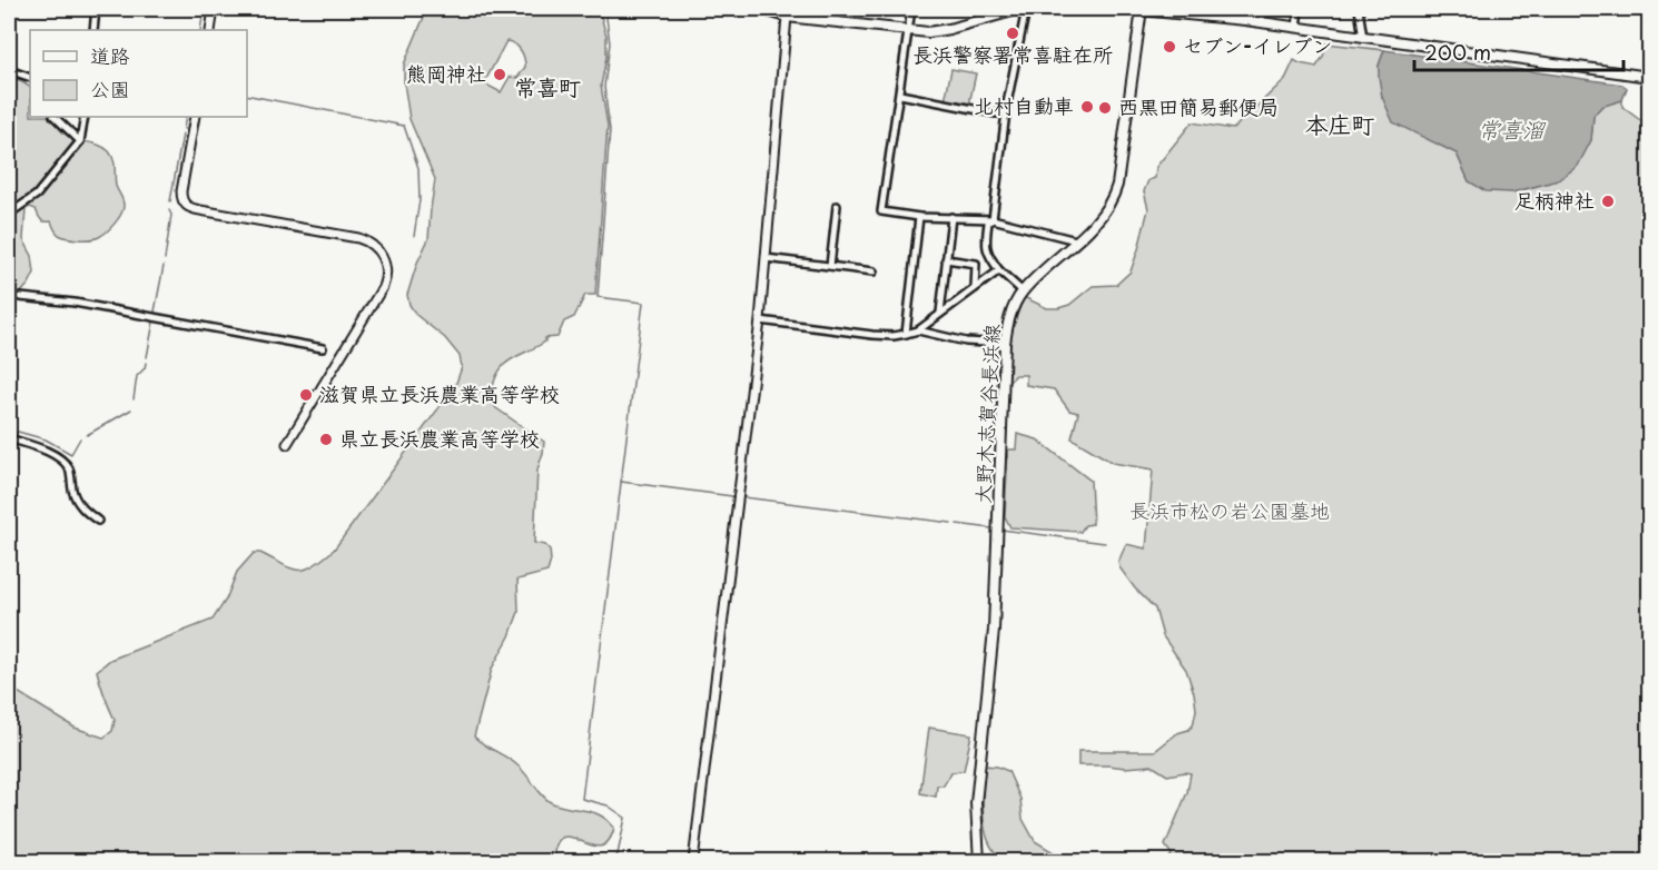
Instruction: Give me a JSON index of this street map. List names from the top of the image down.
{
  "streets": {
    "main road": ["大野木志賀谷長浜線"]
  },
  "districts": ["常喜町", "本庄町"],
  "water": ["常喜溜"],
  "parks": ["長浜市松の岩公園墓地"],
  "places": [
    "長浜警察署常喜駐在所",
    "セブン-イレブン",
    "熊岡神社",
    "北村自動車",
    "西黒田簡易郵便局",
    "足柄神社",
    "滋賀県立長浜農業高等学校",
    "県立長浜農業高等学校"
  ],
  "legend": ["道路", "公園"],
  "scale_bar": "200 m"
}
